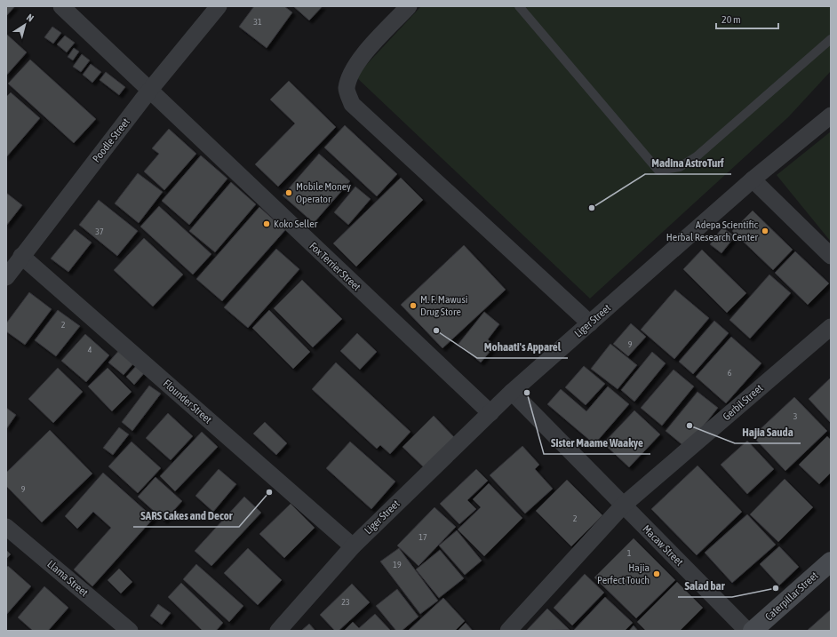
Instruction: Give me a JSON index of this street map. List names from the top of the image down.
{
  "streets": {
    "street": [
      "Poodle Street",
      "Fox Terrier Street",
      "Liger Street",
      "Flounder Street",
      "Gerbil Street",
      "Macaw Street",
      "Llama Street",
      "Caterpillar Street"
    ]
  },
  "crossings": [
    ["Poodle Street", "Fox Terrier Street"],
    ["Poodle Street", "Flounder Street"],
    ["Fox Terrier Street", "Liger Street"],
    ["Liger Street", "Flounder Street"],
    ["Liger Street", "Macaw Street"],
    ["Gerbil Street", "Macaw Street"]
  ],
  "places": [
    "Mobile Money Operator",
    "Madina AstroTurf",
    "Koko Seller",
    "Adepa Scientific Herbal Research Center",
    "M. F. Mawusi Drug Store",
    "Mohaati's Apparel",
    "Sister Maame Waakye",
    "Hajia Sauda",
    "SARS Cakes and Decor",
    "Hajia Perfect Touch",
    "Salad bar"
  ],
  "house_numbers": [
    "31",
    "37",
    "2",
    "9",
    "4",
    "6",
    "3",
    "9",
    "2",
    "17",
    "1",
    "19",
    "23"
  ],
  "scale_bar": "20 m",
  "north": "top right"
}
